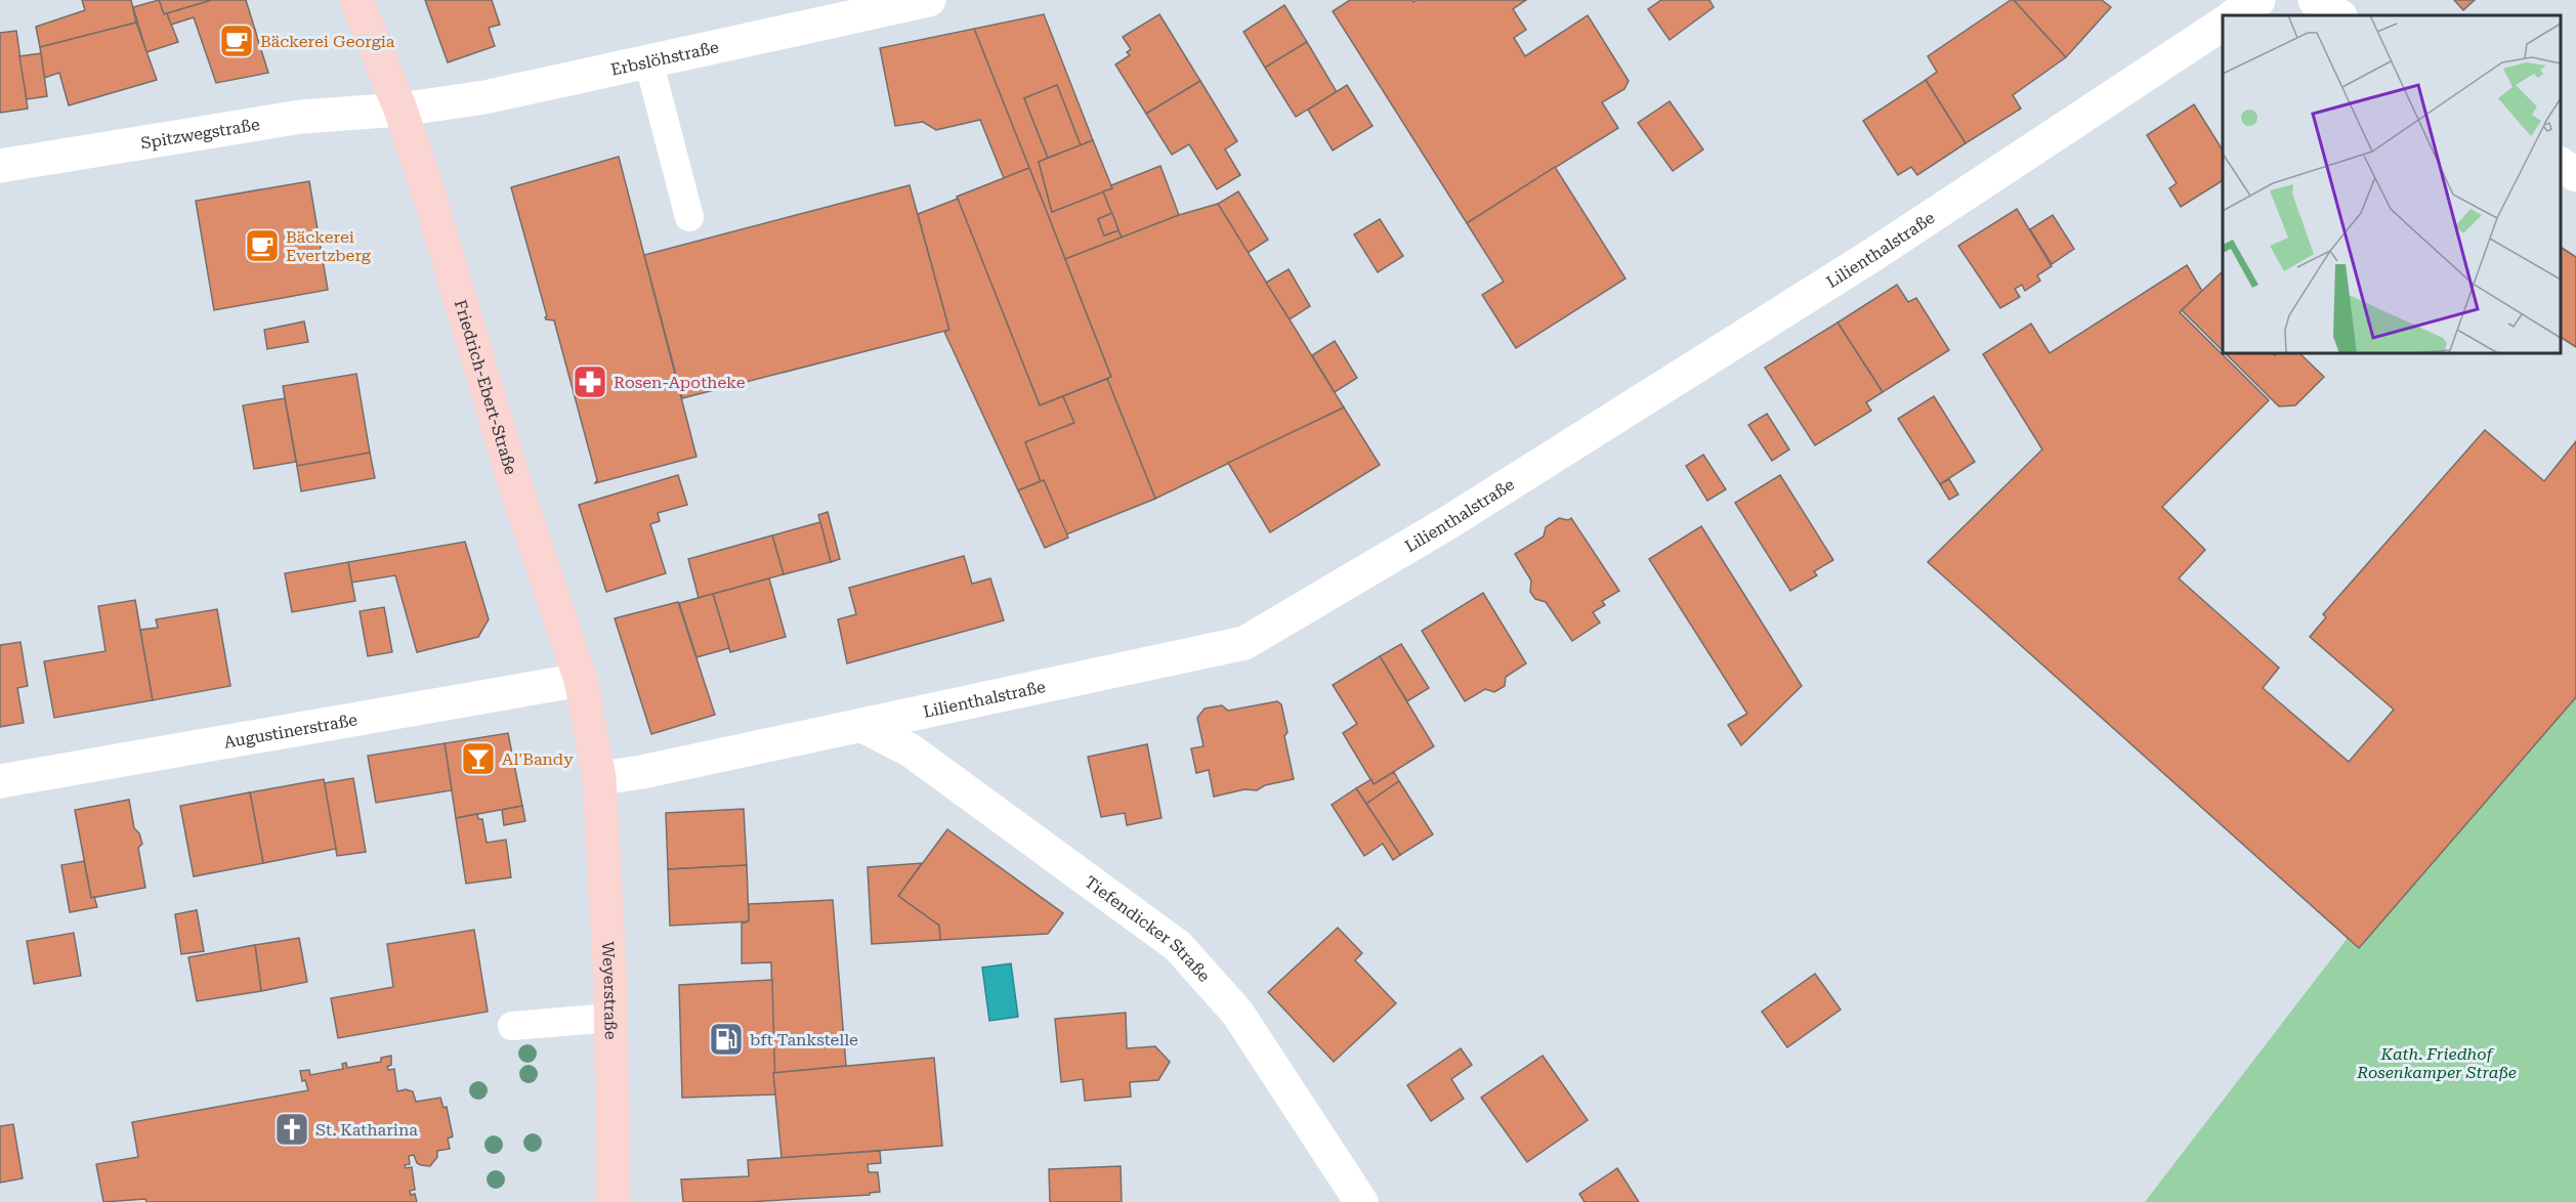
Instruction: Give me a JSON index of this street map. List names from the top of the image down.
{
  "streets": {
    "main road": ["Friedrich-Ebert-Straße", "Weyerstraße"],
    "street": [
      "Erbslöhstraße",
      "Spitzwegstraße",
      "Lilienthalstraße",
      "Augustinerstraße",
      "Tiefendicker Straße"
    ]
  },
  "crossings": [
    ["Erbslöhstraße", "Spitzwegstraße"],
    ["Erbslöhstraße", "Friedrich-Ebert-Straße"],
    ["Spitzwegstraße", "Friedrich-Ebert-Straße"],
    ["Lilienthalstraße", "Friedrich-Ebert-Straße"],
    ["Lilienthalstraße", "Tiefendicker Straße"],
    ["Lilienthalstraße", "Weyerstraße"],
    ["Friedrich-Ebert-Straße", "Augustinerstraße"],
    ["Friedrich-Ebert-Straße", "Weyerstraße"]
  ],
  "parks": ["Kath. Friedhof Rosenkamper Straße"],
  "places": {
    "cafe": ["Bäckerei Georgia", "Bäckerei Evertzberg"],
    "pharmacy": ["Rosen-Apotheke"],
    "bar": ["Al'Bandy"],
    "fuel station": ["bft Tankstelle"],
    "church": ["St. Katharina"]
  }
}
